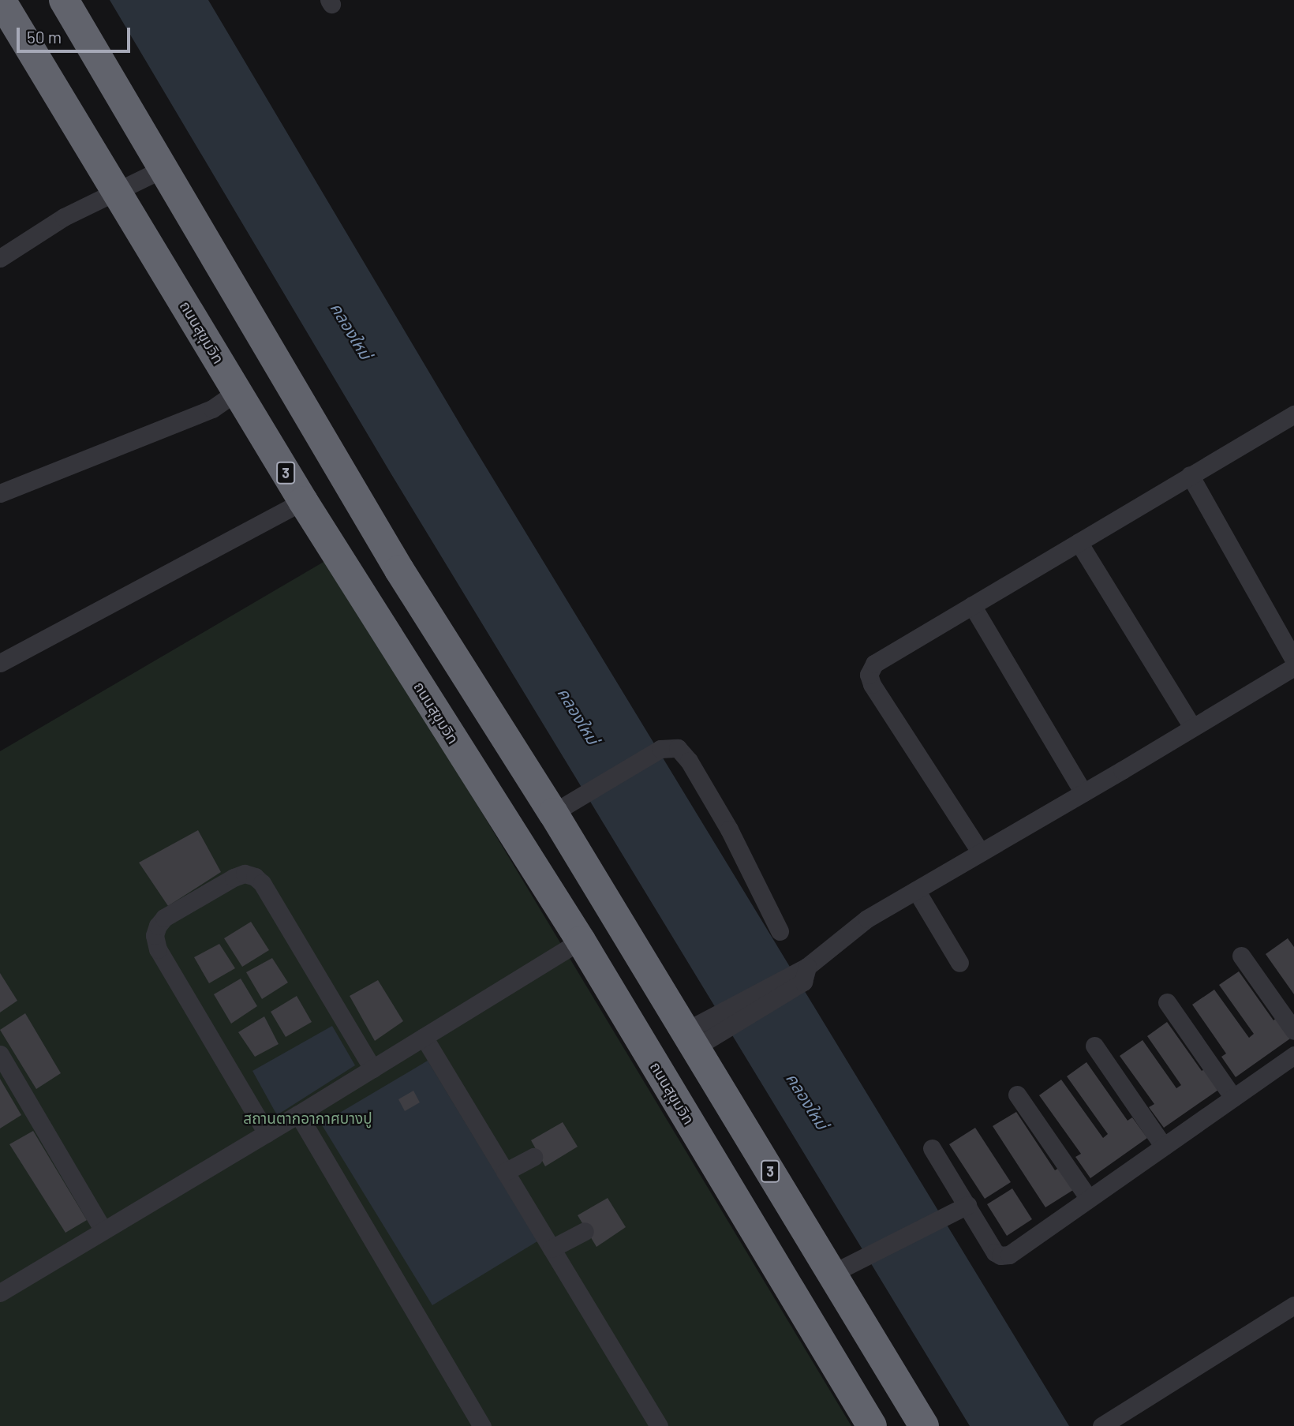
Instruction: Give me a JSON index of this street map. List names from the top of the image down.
{
  "streets": {
    "highway": ["ถนนสุขุมวิท", "3"]
  },
  "water": ["คลองใหม่"],
  "parks": ["สถานตากอากาศบางปู"],
  "scale_bar": "50 m"
}
